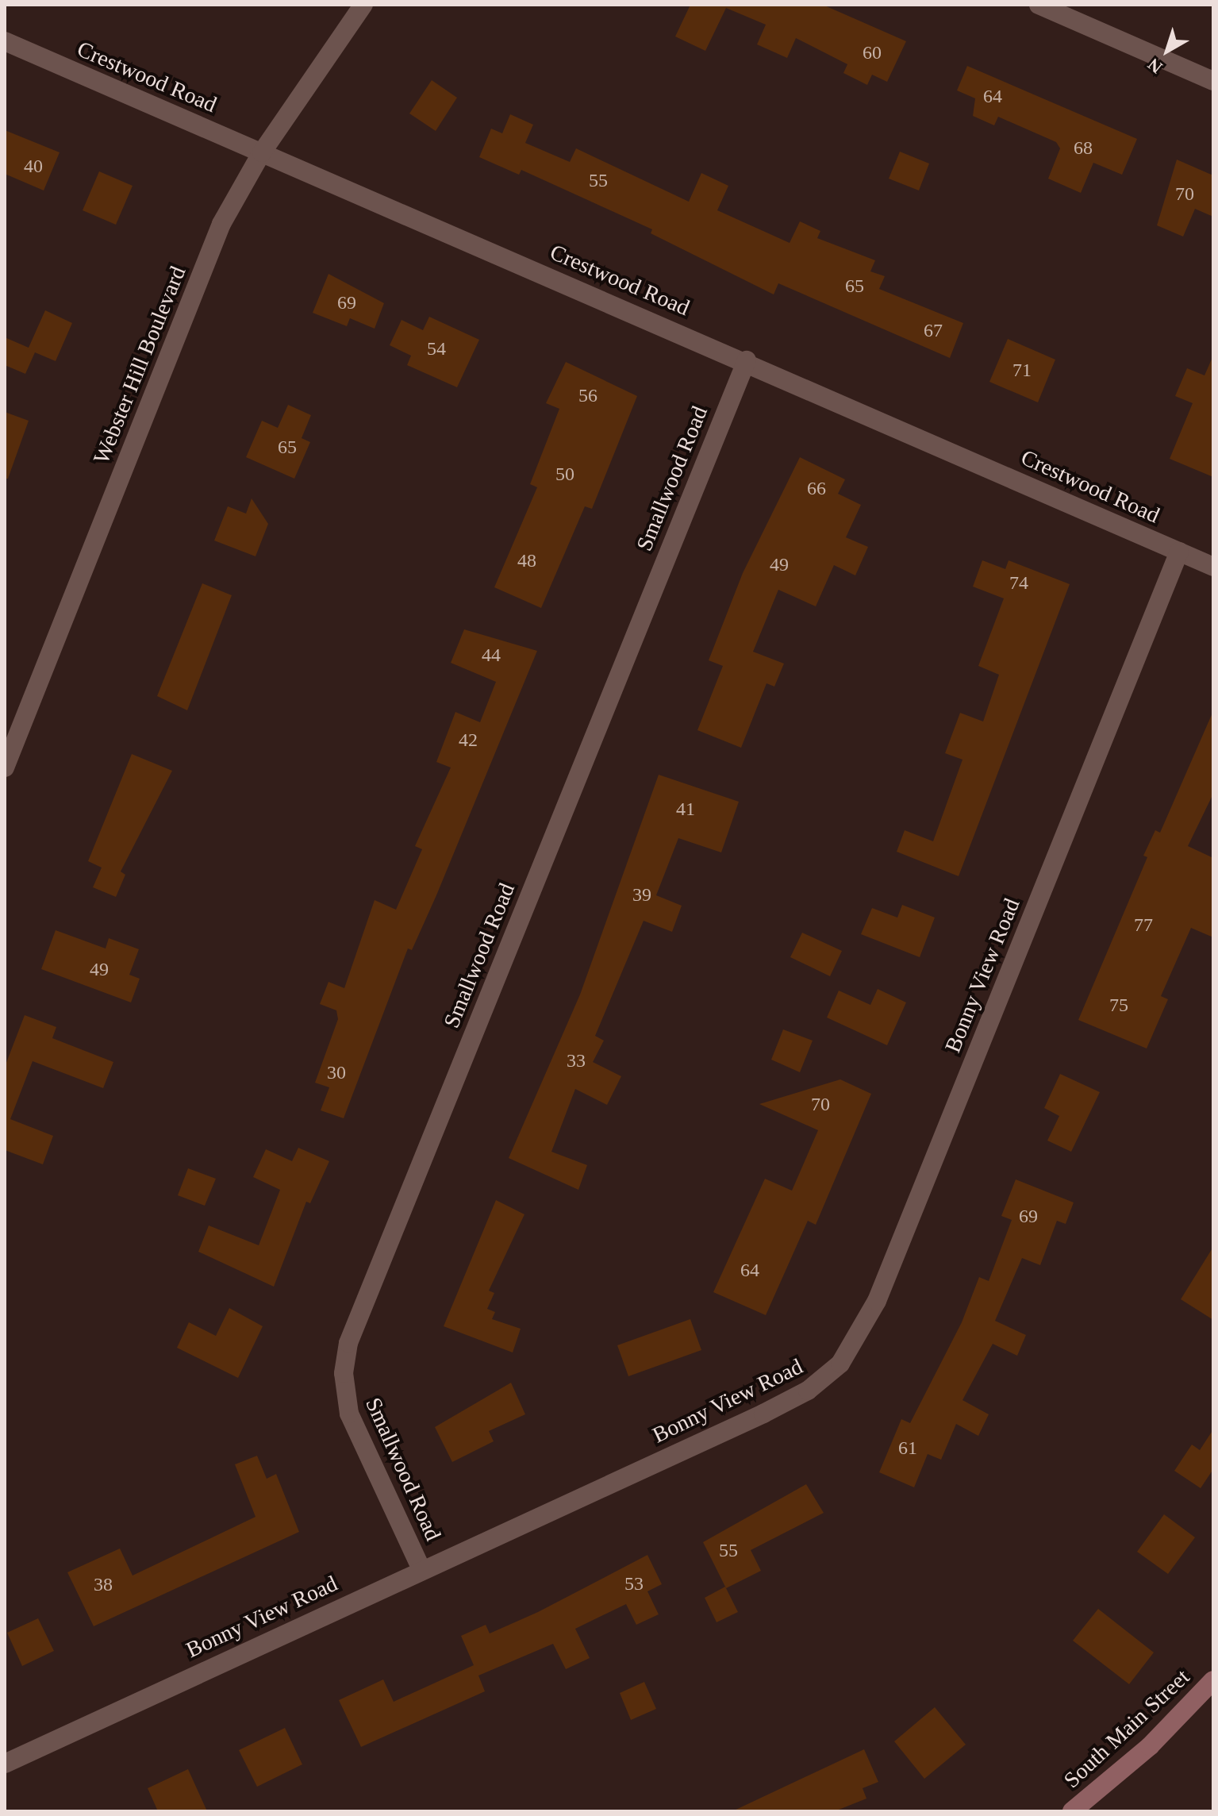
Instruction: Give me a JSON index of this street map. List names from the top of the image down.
{
  "streets": {
    "main road": ["South Main Street"],
    "street": [
      "Crestwood Road",
      "Webster Hill Boulevard",
      "Smallwood Road",
      "Bonny View Road"
    ]
  },
  "crossings": [
    ["Crestwood Road", "Webster Hill Boulevard"],
    ["Crestwood Road", "Smallwood Road"],
    ["Crestwood Road", "Bonny View Road"],
    ["Smallwood Road", "Bonny View Road"]
  ],
  "house_numbers": [
    "60",
    "64",
    "68",
    "40",
    "55",
    "70",
    "65",
    "69",
    "67",
    "54",
    "71",
    "56",
    "65",
    "50",
    "66",
    "48",
    "49",
    "74",
    "44",
    "42",
    "41",
    "39",
    "77",
    "49",
    "75",
    "33",
    "30",
    "70",
    "69",
    "64",
    "61",
    "55",
    "53",
    "38"
  ],
  "north": "bottom left"
}
